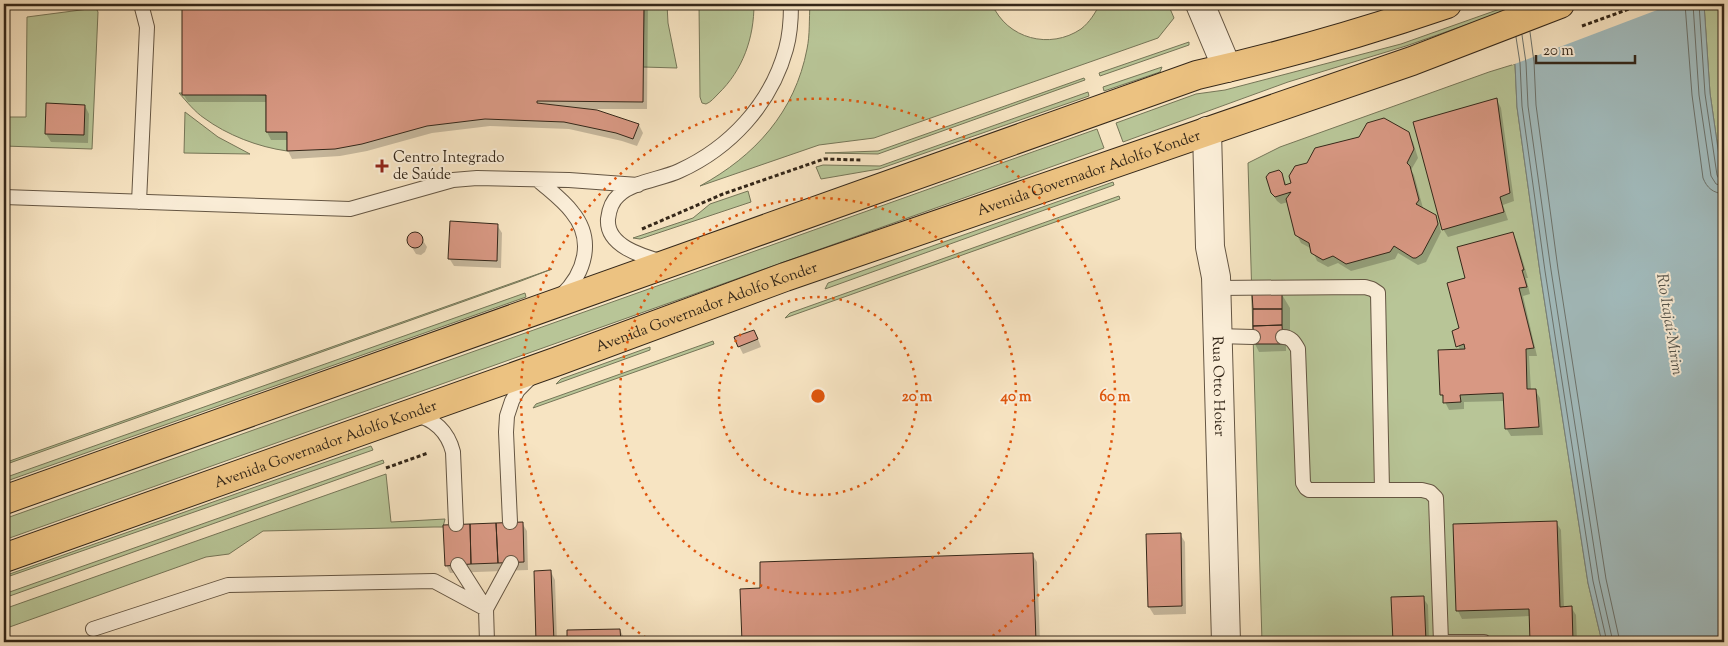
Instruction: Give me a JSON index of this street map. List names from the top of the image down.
{
  "streets": {
    "main road": ["Avenida Governador Adolfo Konder"],
    "street": ["Rua Otto Hoier"]
  },
  "crossings": [
    ["Avenida Governador Adolfo Konder", "Rua Otto Hoier"]
  ],
  "water": ["Rio Itajaí-Mirim"],
  "places": {
    "health": ["Centro Integrado de Saúde"]
  },
  "scale_bar": "20 m",
  "rings": ["20 m", "40 m", "60 m"]
}
